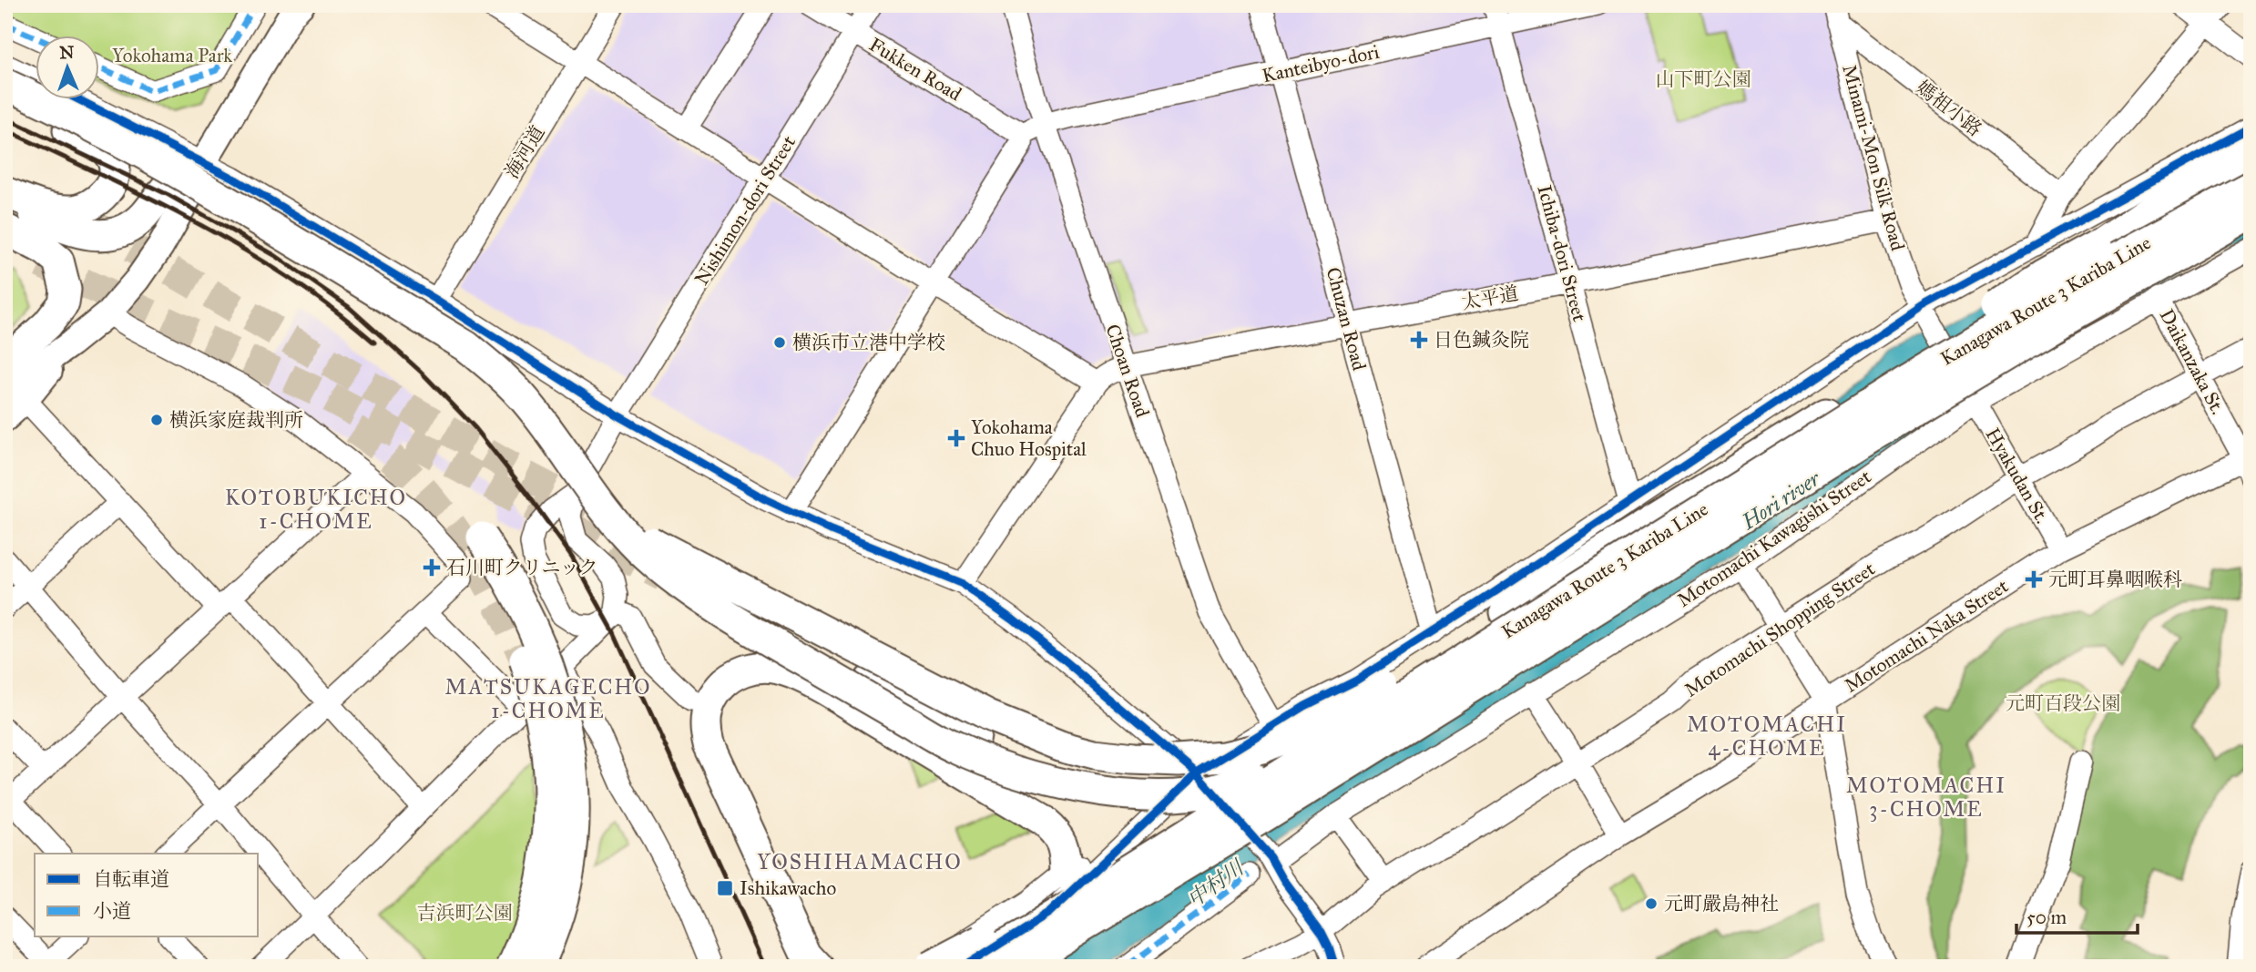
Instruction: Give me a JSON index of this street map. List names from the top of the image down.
{
  "streets": {
    "highway": ["Kanagawa Route 3 Kariba Line"],
    "street": [
      "Kanteibyo-dori",
      "Fukken Road",
      "媽祖小路",
      "海河道",
      "Minami-Mon Silk Road",
      "Nishimon-dori Street",
      "Ichiba-dori Street",
      "太平道",
      "Chuzan Road",
      "Daikanzaka St.",
      "Choan Road",
      "Hyakudan St.",
      "Motomachi Kawagishi Street",
      "Motomachi Shopping Street",
      "Motomachi Naka Street"
    ]
  },
  "crossings": [
    ["Kanteibyo-dori", "Fukken Road"],
    ["Kanteibyo-dori", "Ichiba-dori Street"],
    ["Kanteibyo-dori", "Chuzan Road"],
    ["Kanteibyo-dori", "Choan Road"],
    ["Fukken Road", "Nishimon-dori Street"],
    ["媽祖小路", "Minami-Mon Silk Road"],
    ["Minami-Mon Silk Road", "太平道"],
    ["Minami-Mon Silk Road", "Hyakudan St."],
    ["Ichiba-dori Street", "太平道"],
    ["太平道", "Chuzan Road"],
    ["太平道", "Choan Road"],
    ["Daikanzaka St.", "Motomachi Kawagishi Street"],
    ["Daikanzaka St.", "Motomachi Shopping Street"],
    ["Daikanzaka St.", "Motomachi Naka Street"],
    ["Hyakudan St.", "Motomachi Kawagishi Street"],
    ["Hyakudan St.", "Motomachi Shopping Street"],
    ["Hyakudan St.", "Motomachi Naka Street"]
  ],
  "districts": [
    "KOTOBUKICHO 1-CHOME",
    "MATSUKAGECHO 1-CHOME",
    "MOTOMACHI 4-CHOME",
    "MOTOMACHI 3-CHOME",
    "YOSHIHAMACHO"
  ],
  "water": ["Hori river", "中村川"],
  "parks": [
    "Yokohama Park",
    "山下町公園",
    "元町百段公園",
    "吉浜町公園"
  ],
  "places": {
    "health": [
      "日色鍼灸院",
      "Yokohama Chuo Hospital",
      "石川町クリニック",
      "元町耳鼻咽喉科"
    ],
    "other": ["横浜市立港中学校", "横浜家庭裁判所", "元町嚴島神社"],
    "transit": ["Ishikawacho"]
  },
  "legend": ["自転車道", "小道"],
  "scale_bar": "50 m",
  "north": "top"
}
